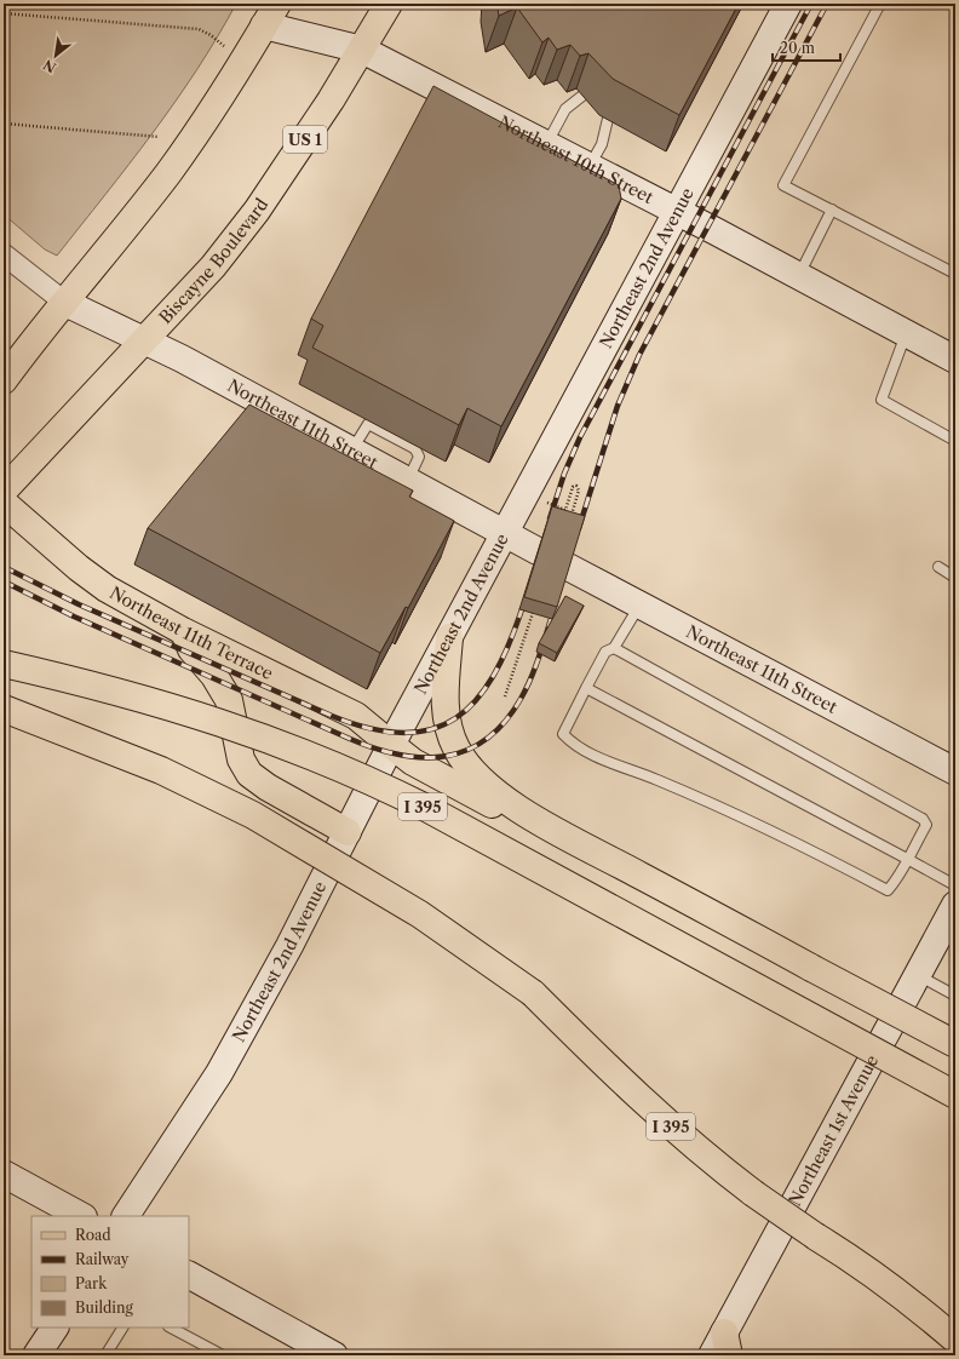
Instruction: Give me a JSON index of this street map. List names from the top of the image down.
{
  "streets": {
    "main road": [
      "US 1",
      "Biscayne Boulevard",
      "Northeast 11th Terrace",
      "I 395"
    ],
    "street": [
      "Northeast 10th Street",
      "Northeast 2nd Avenue",
      "Northeast 11th Street",
      "Northeast 1st Avenue"
    ]
  },
  "crossings": [
    ["Northeast 10th Street", "Biscayne Boulevard"],
    ["Northeast 10th Street", "Northeast 2nd Avenue"],
    ["Biscayne Boulevard", "Northeast 11th Street"],
    ["Northeast 2nd Avenue", "Northeast 11th Street"],
    ["Northeast 2nd Avenue", "Northeast 11th Terrace"]
  ],
  "legend": [
    "Road",
    "Railway",
    "Park",
    "Building"
  ],
  "scale_bar": "20 m",
  "north": "bottom left"
}
